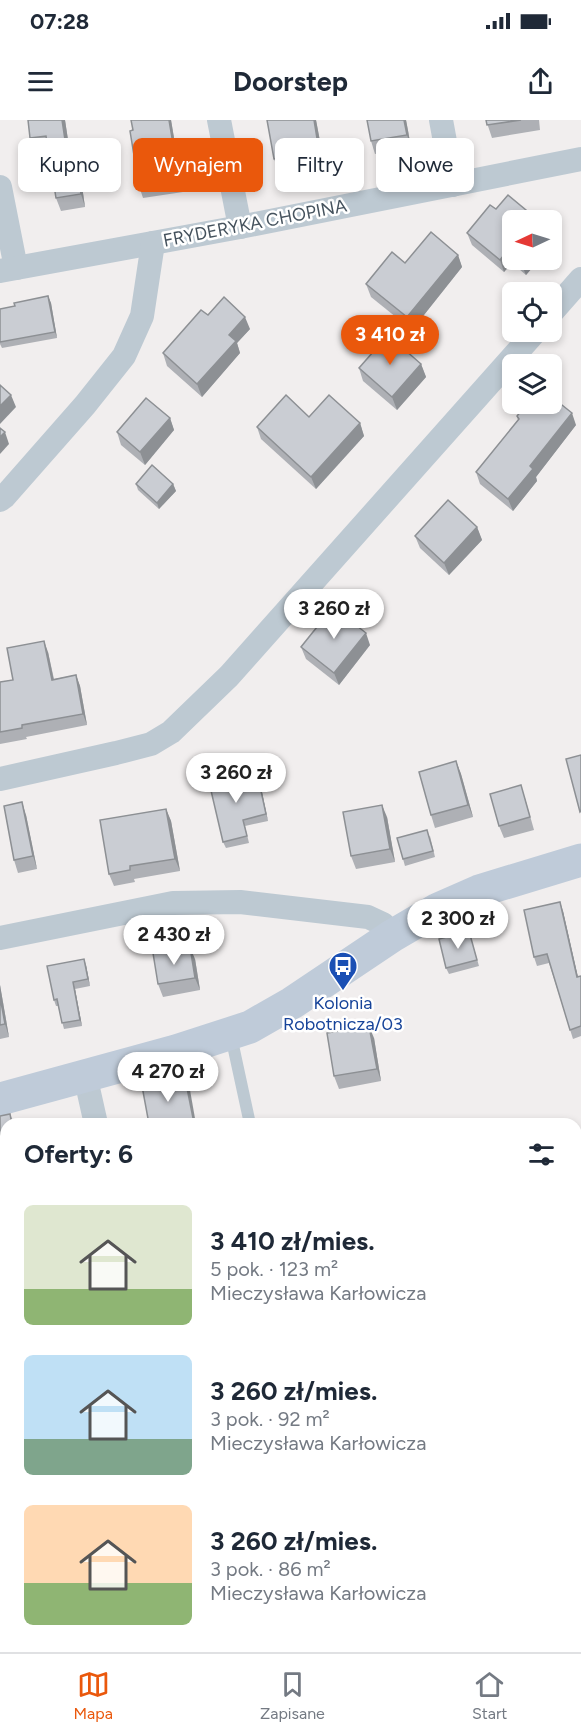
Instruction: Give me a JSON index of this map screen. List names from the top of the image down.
{
  "streets": {
    "street": ["FRYDERYKA CHOPINA"]
  },
  "places": {
    "bus stop": ["Kolonia Robotnicza/03"]
  },
  "north": "left",
  "page": {
    "status": "07:28",
    "header": "Doorstep",
    "chip": [
      "Kupno",
      "Wynajem",
      "Filtry",
      "Nowe"
    ],
    "price": [
      "3 410 zł",
      "3 260 zł",
      "3 260 zł",
      "2 300 zł",
      "2 430 zł",
      "4 270 zł"
    ],
    "heading": "Oferty: 6",
    "list": [
      {
        "name": "3 410 zł/mies.",
        "note": "5 pok. · 123 m² · Mieczysława Karłowicza"
      },
      {
        "name": "3 260 zł/mies.",
        "note": "3 pok. · 92 m² · Mieczysława Karłowicza"
      },
      {
        "name": "3 260 zł/mies.",
        "note": "3 pok. · 86 m² · Mieczysława Karłowicza"
      }
    ],
    "tabs": ["Mapa", "Zapisane", "Start"]
  }
}
